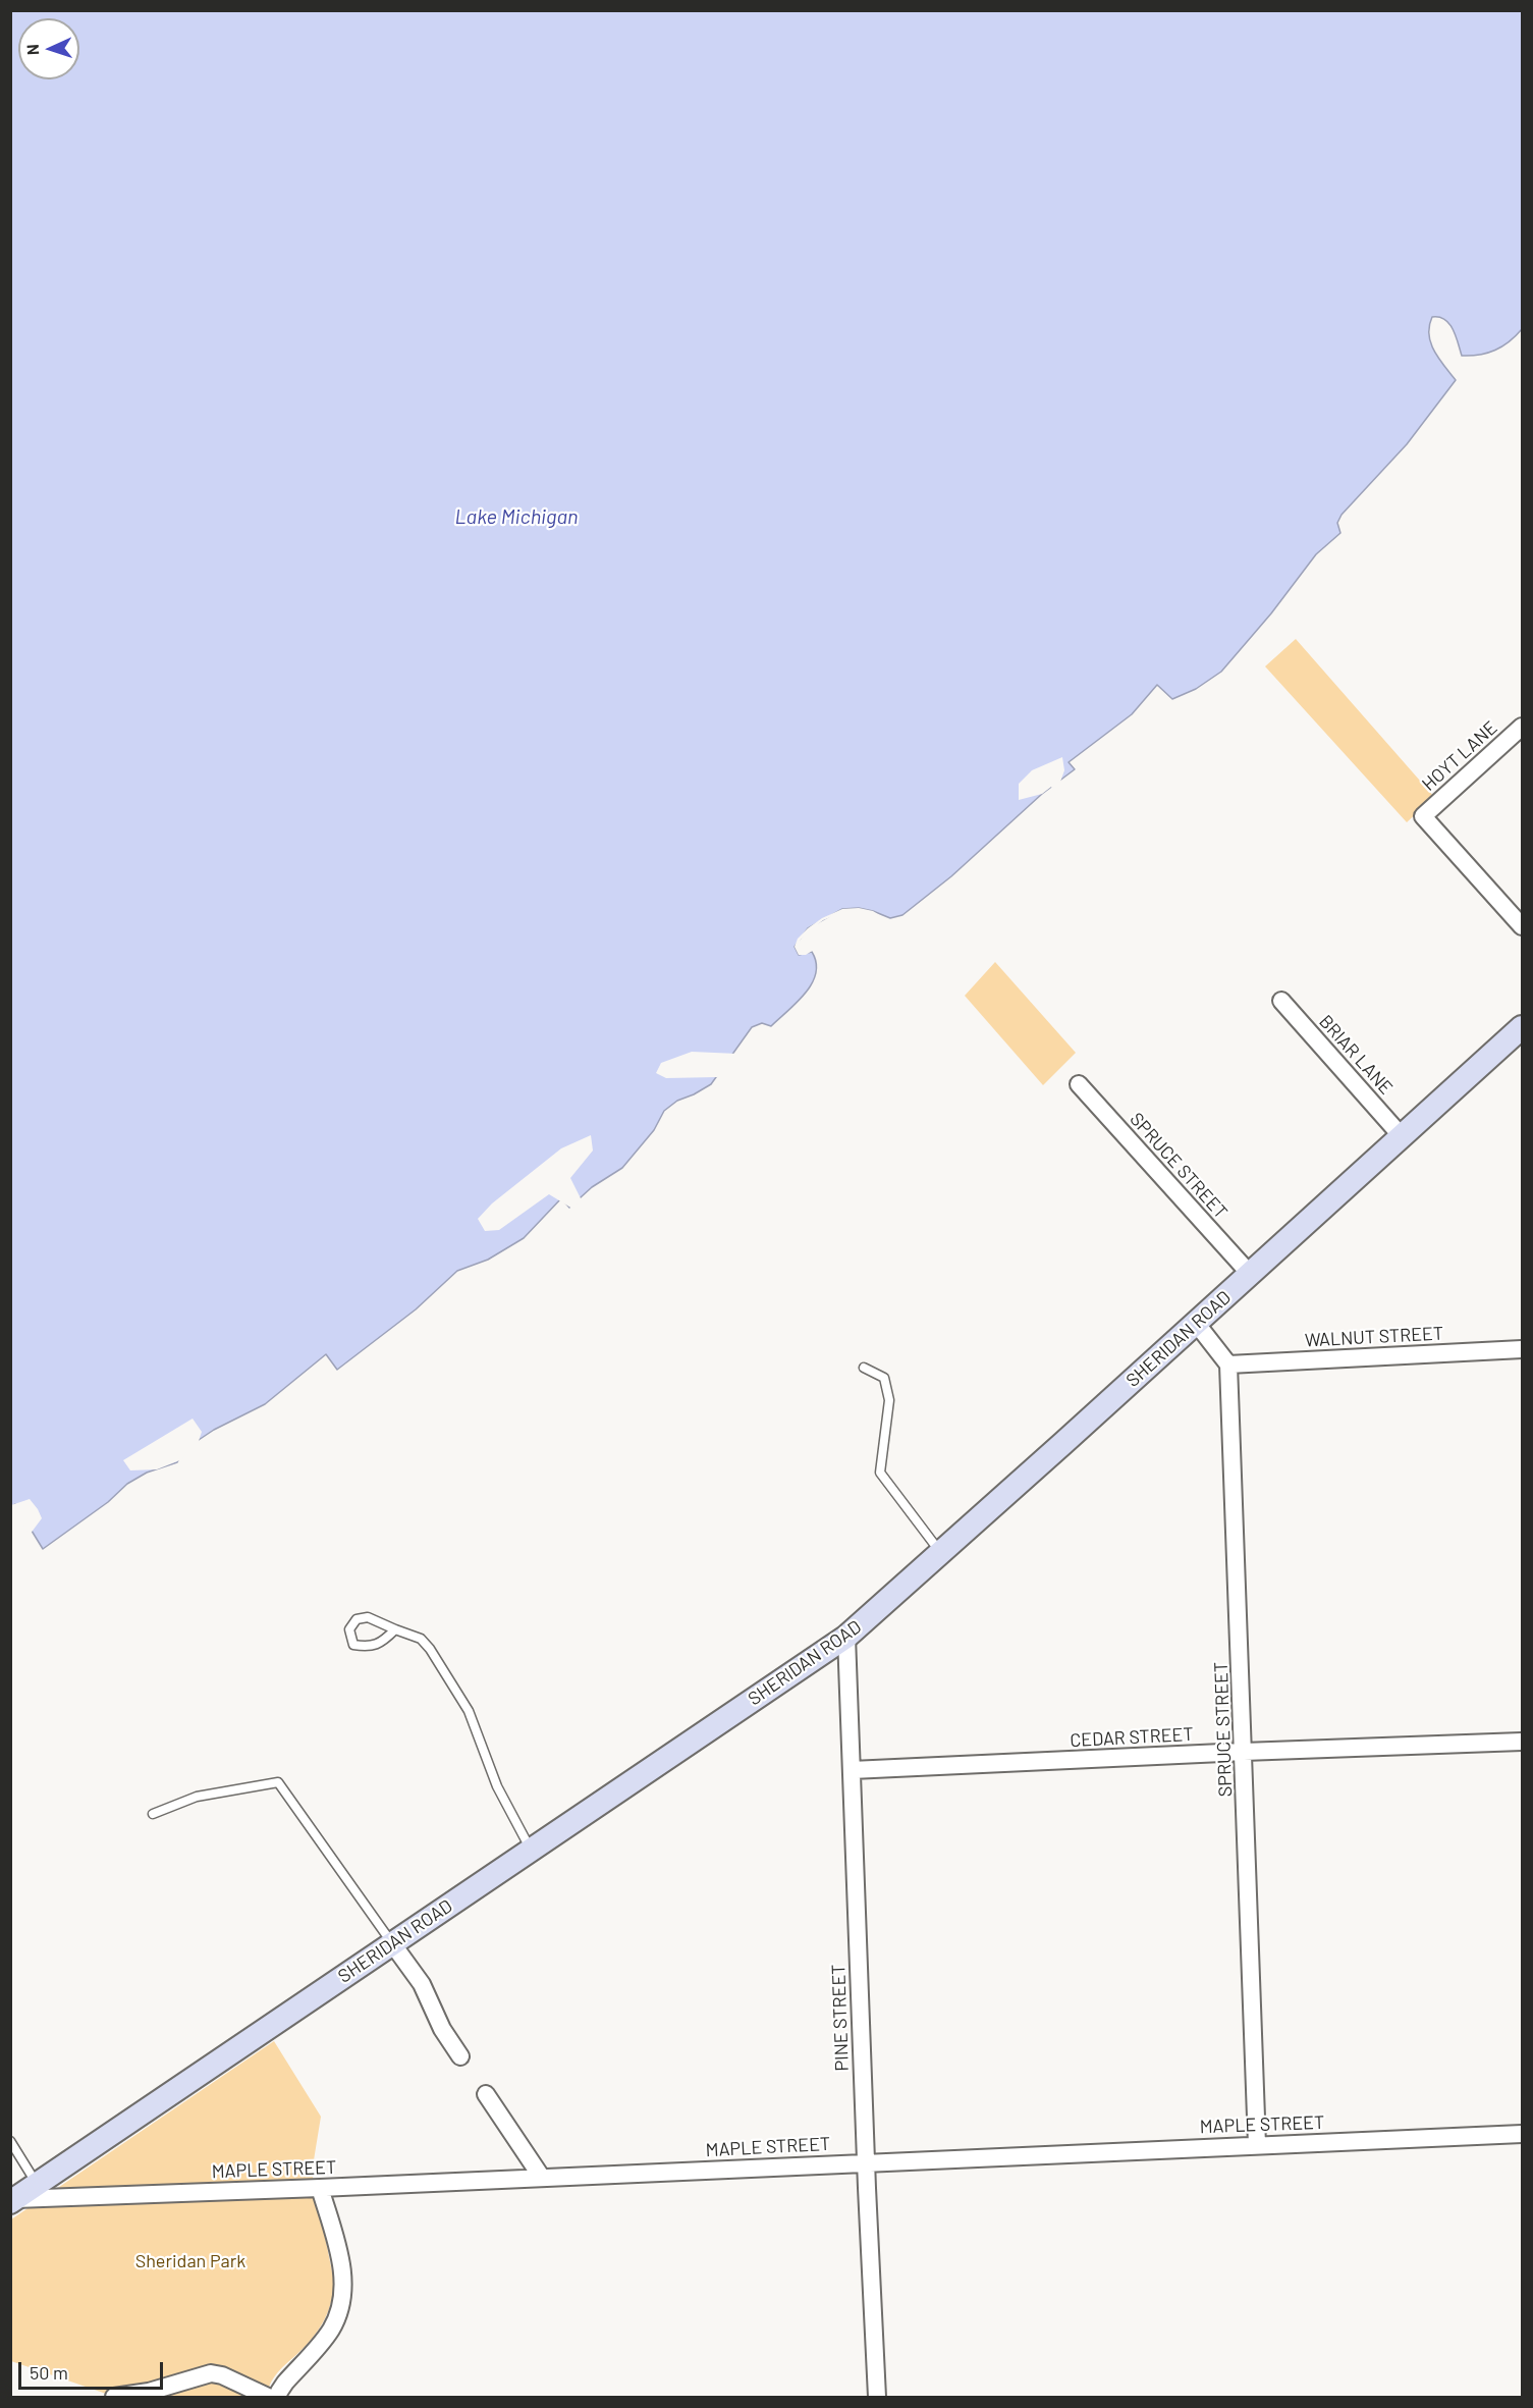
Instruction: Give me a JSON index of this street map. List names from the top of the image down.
{
  "streets": {
    "street": [
      "HOYT LANE",
      "BRIAR LANE",
      "SPRUCE STREET",
      "WALNUT STREET",
      "SHERIDAN ROAD",
      "CEDAR STREET",
      "PINE STREET",
      "MAPLE STREET"
    ]
  },
  "crossings": [
    ["BRIAR LANE", "SHERIDAN ROAD"],
    ["SPRUCE STREET", "WALNUT STREET"],
    ["SPRUCE STREET", "SHERIDAN ROAD"],
    ["SPRUCE STREET", "CEDAR STREET"],
    ["SPRUCE STREET", "MAPLE STREET"],
    ["SHERIDAN ROAD", "PINE STREET"],
    ["SHERIDAN ROAD", "MAPLE STREET"],
    ["CEDAR STREET", "PINE STREET"],
    ["PINE STREET", "MAPLE STREET"]
  ],
  "water": ["Lake Michigan"],
  "parks": ["Sheridan Park"],
  "scale_bar": "50 m",
  "north": "left"
}
